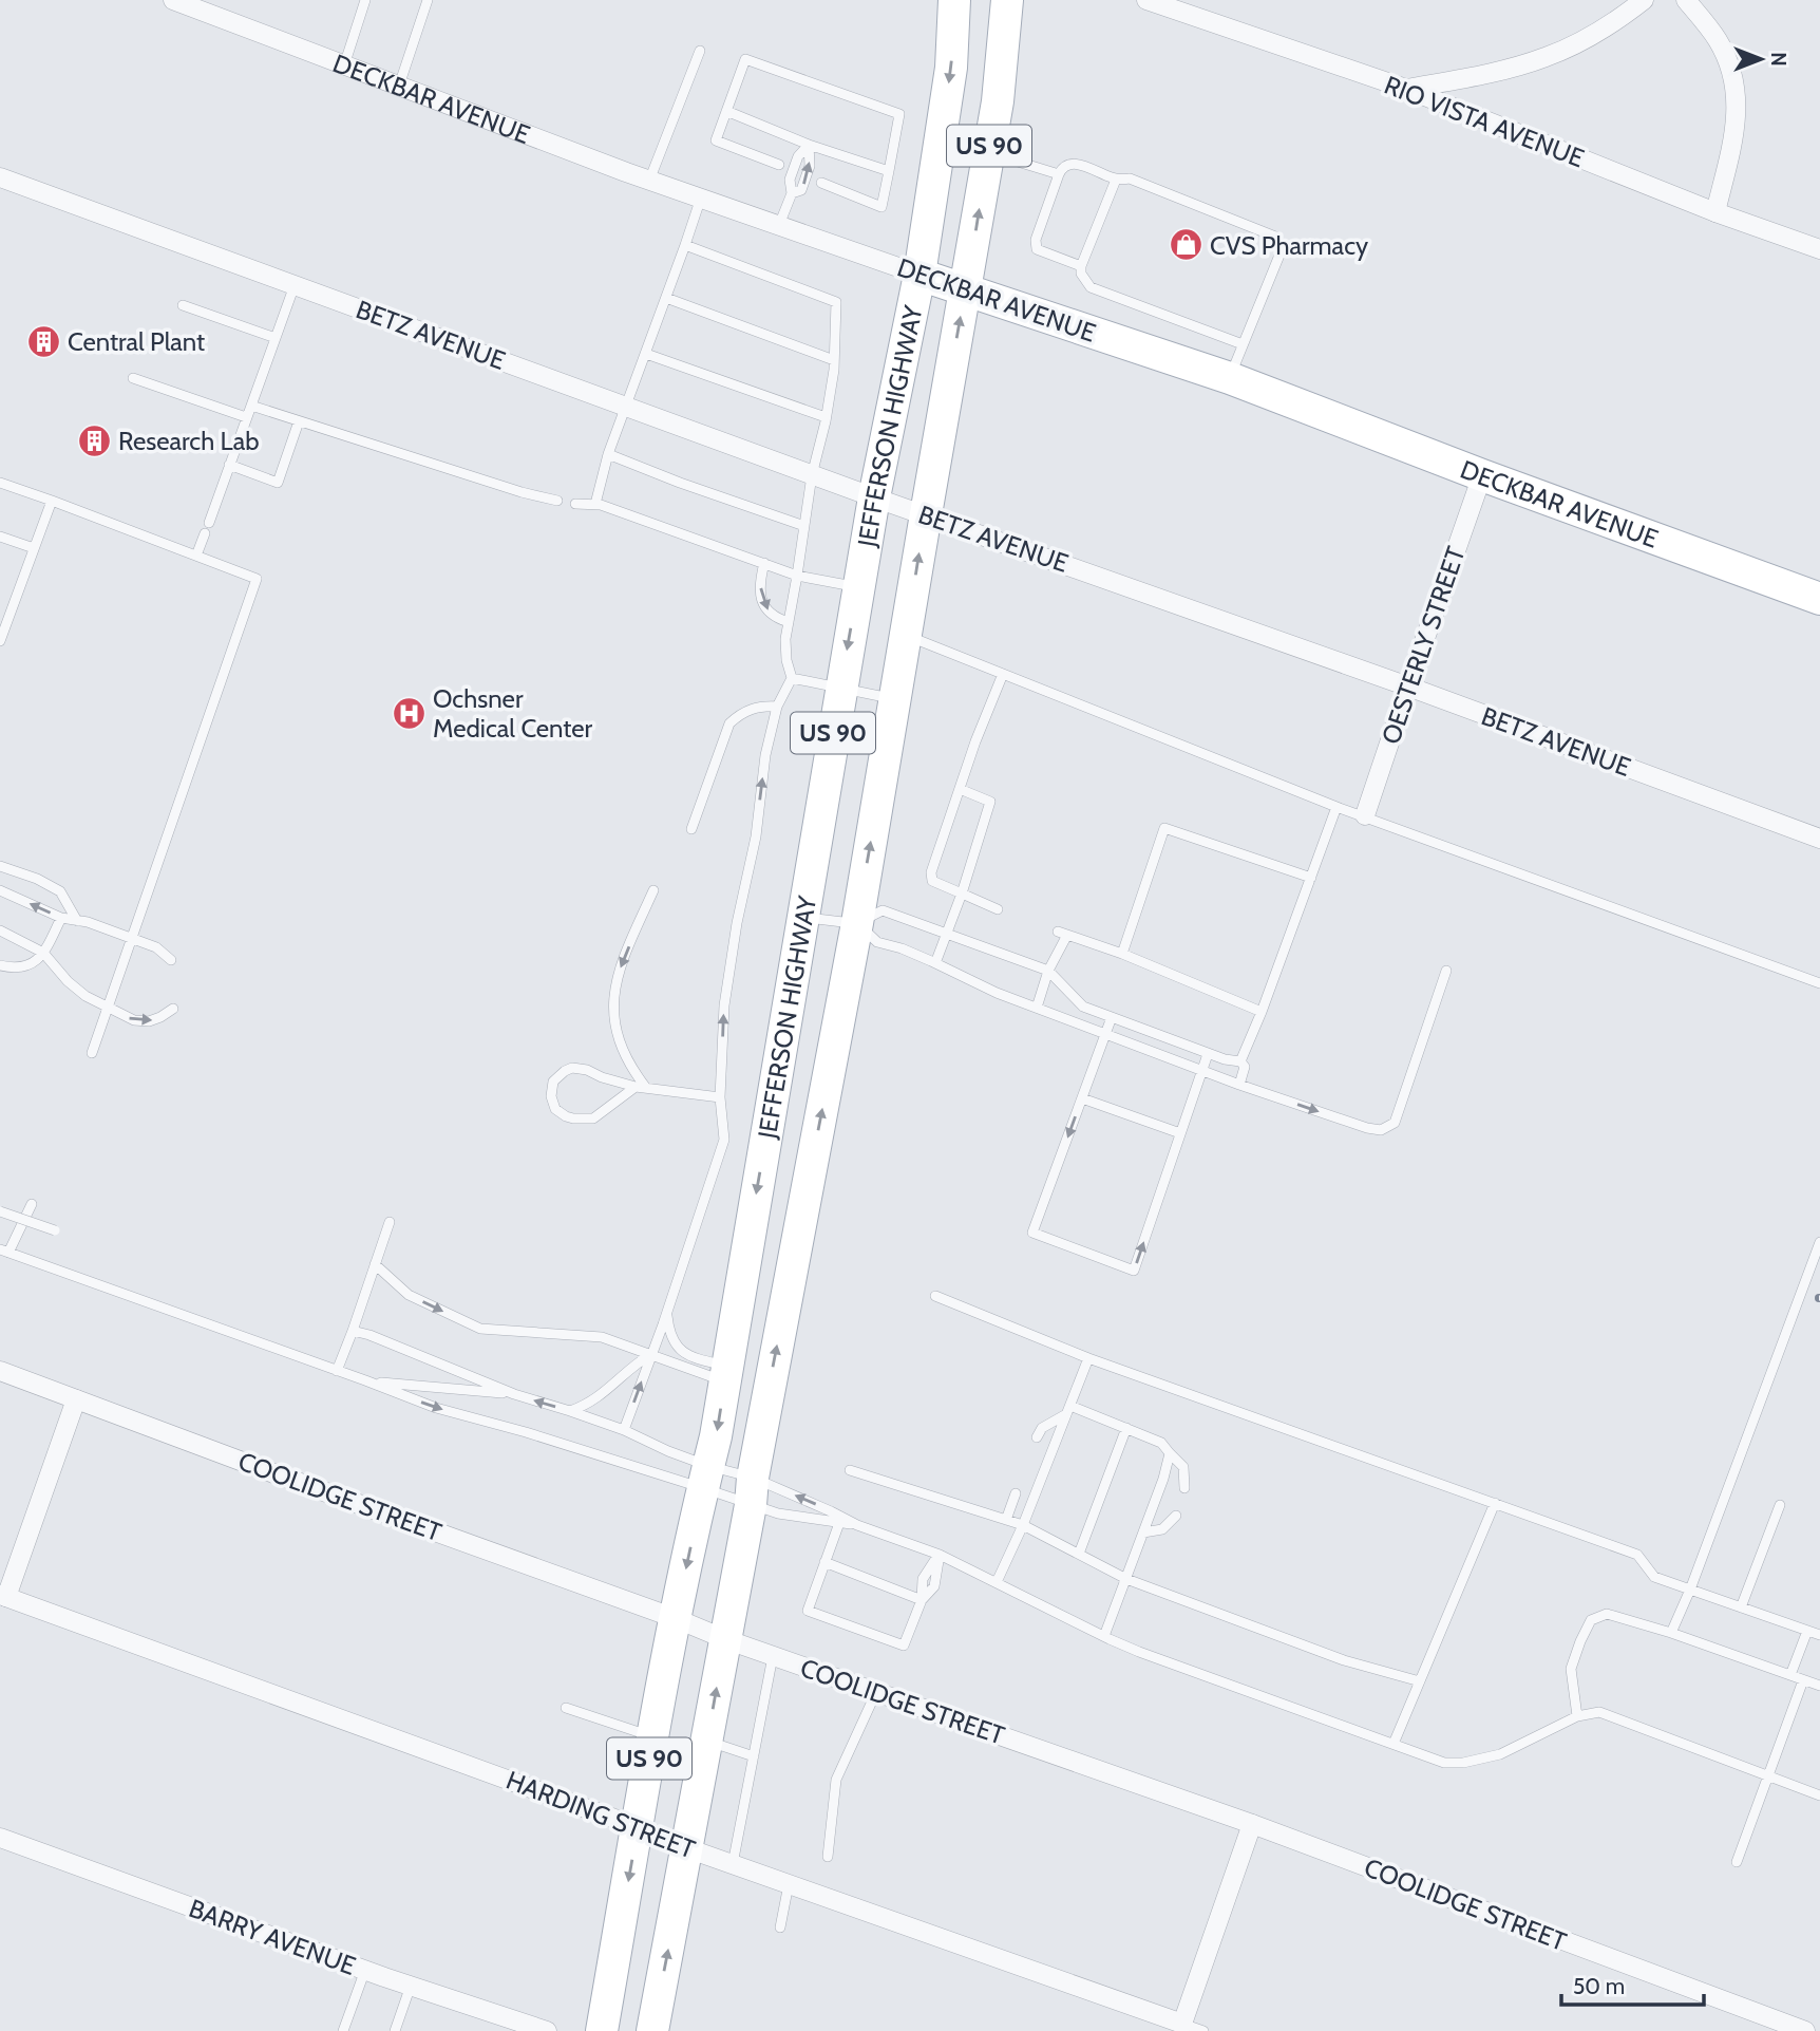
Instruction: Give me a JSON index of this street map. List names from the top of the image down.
{
  "streets": {
    "main road": ["DECKBAR AVENUE", "US 90", "JEFFERSON HIGHWAY"],
    "street": [
      "RIO VISTA AVENUE",
      "BETZ AVENUE",
      "OESTERLY STREET",
      "COOLIDGE STREET",
      "HARDING STREET",
      "BARRY AVENUE"
    ]
  },
  "crossings": [
    ["DECKBAR AVENUE", "JEFFERSON HIGHWAY"],
    ["DECKBAR AVENUE", "OESTERLY STREET"],
    ["BETZ AVENUE", "JEFFERSON HIGHWAY"],
    ["BETZ AVENUE", "OESTERLY STREET"],
    ["JEFFERSON HIGHWAY", "COOLIDGE STREET"],
    ["JEFFERSON HIGHWAY", "HARDING STREET"]
  ],
  "places": {
    "shop": ["CVS Pharmacy"],
    "building": ["Central Plant", "Research Lab"],
    "hospital": ["Ochsner Medical Center"]
  },
  "scale_bar": "50 m",
  "north": "right"
}
